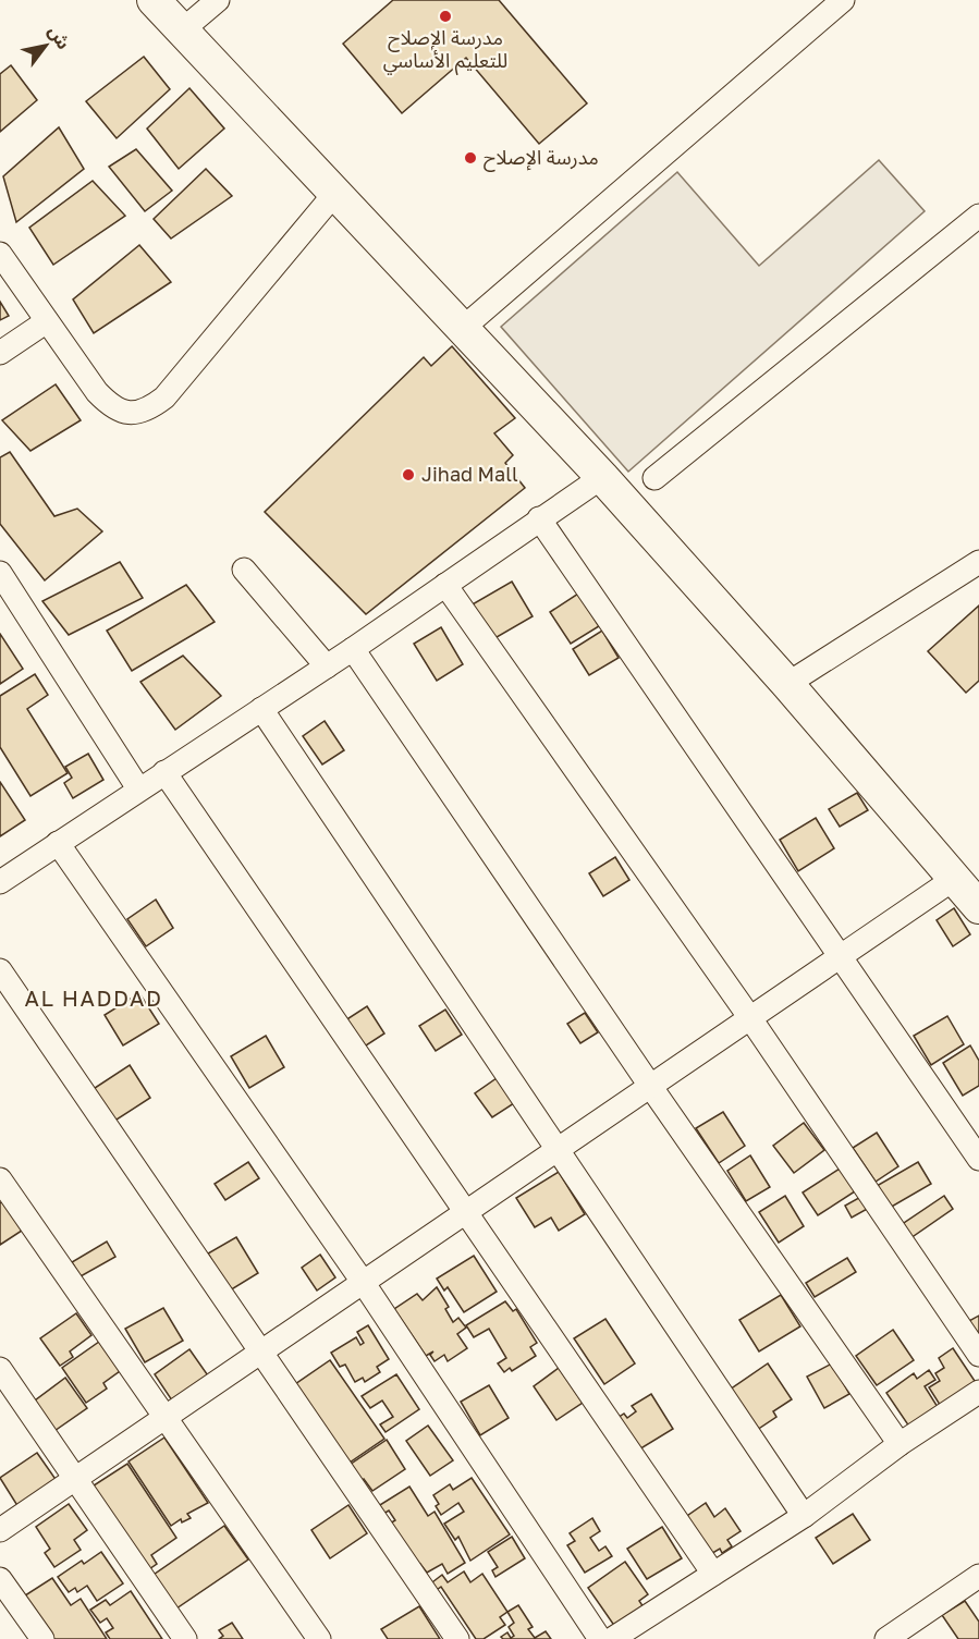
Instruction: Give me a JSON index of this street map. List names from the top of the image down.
{
  "districts": ["AL HADDAD"],
  "places": ["مدرسة الإصلاح للتعليم الأساسي", "مدرسة الإصلاح", "Jihad Mall"],
  "north": "top right"
}
